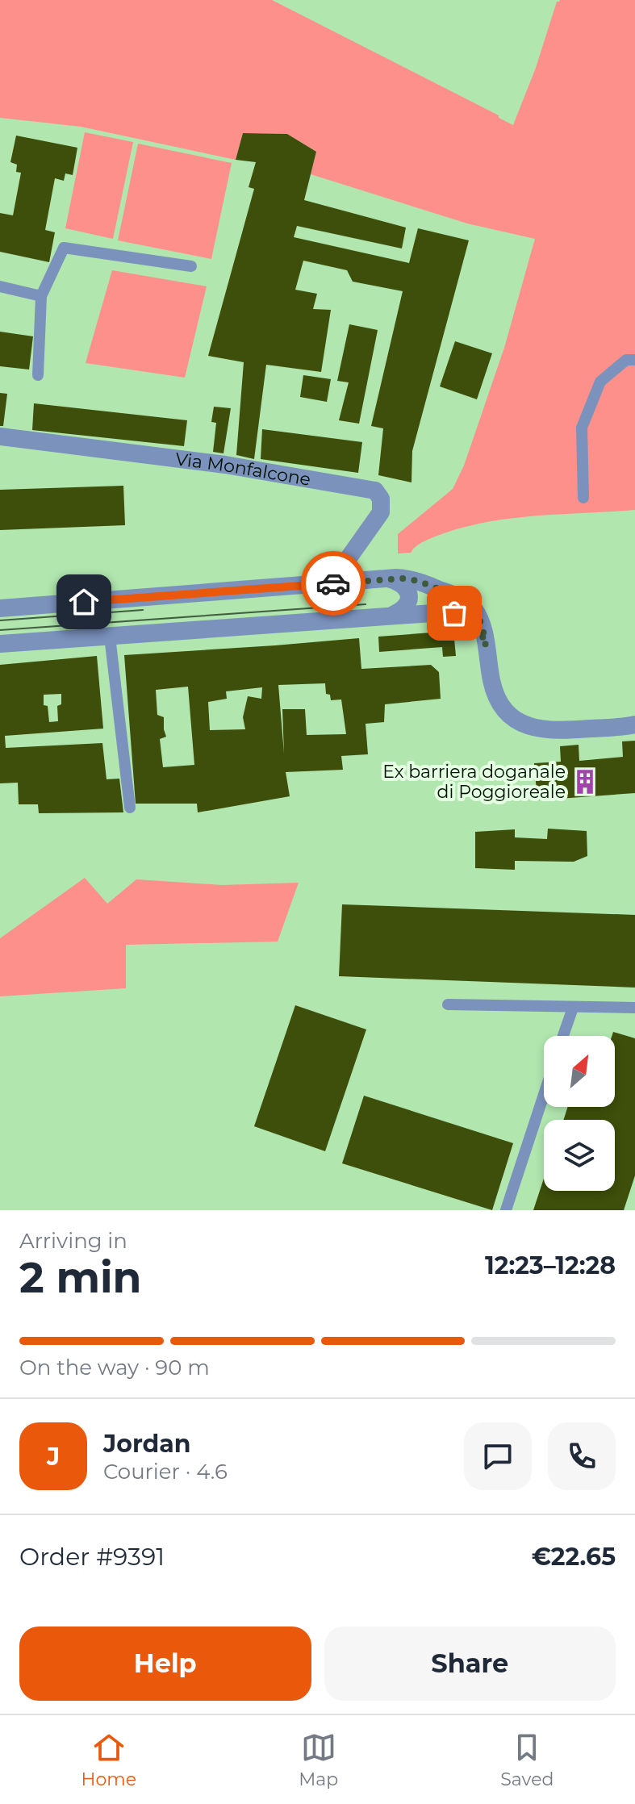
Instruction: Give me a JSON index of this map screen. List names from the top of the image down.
{
  "streets": {
    "street": ["Via Monfalcone"]
  },
  "places": {
    "building": ["Ex barriera doganale di Poggioreale"]
  },
  "north": "top right",
  "page": {
    "heading": ["2 min", "Arriving in", "12:23–12:28"],
    "panel": [
      "Jordan",
      "Courier · 4.6",
      "Order #9391",
      "€22.65"
    ],
    "bar": "On the way · 90 m",
    "round": "J",
    "buttons": ["Help", "Share"],
    "tabs": ["Home", "Map", "Saved"]
  }
}
